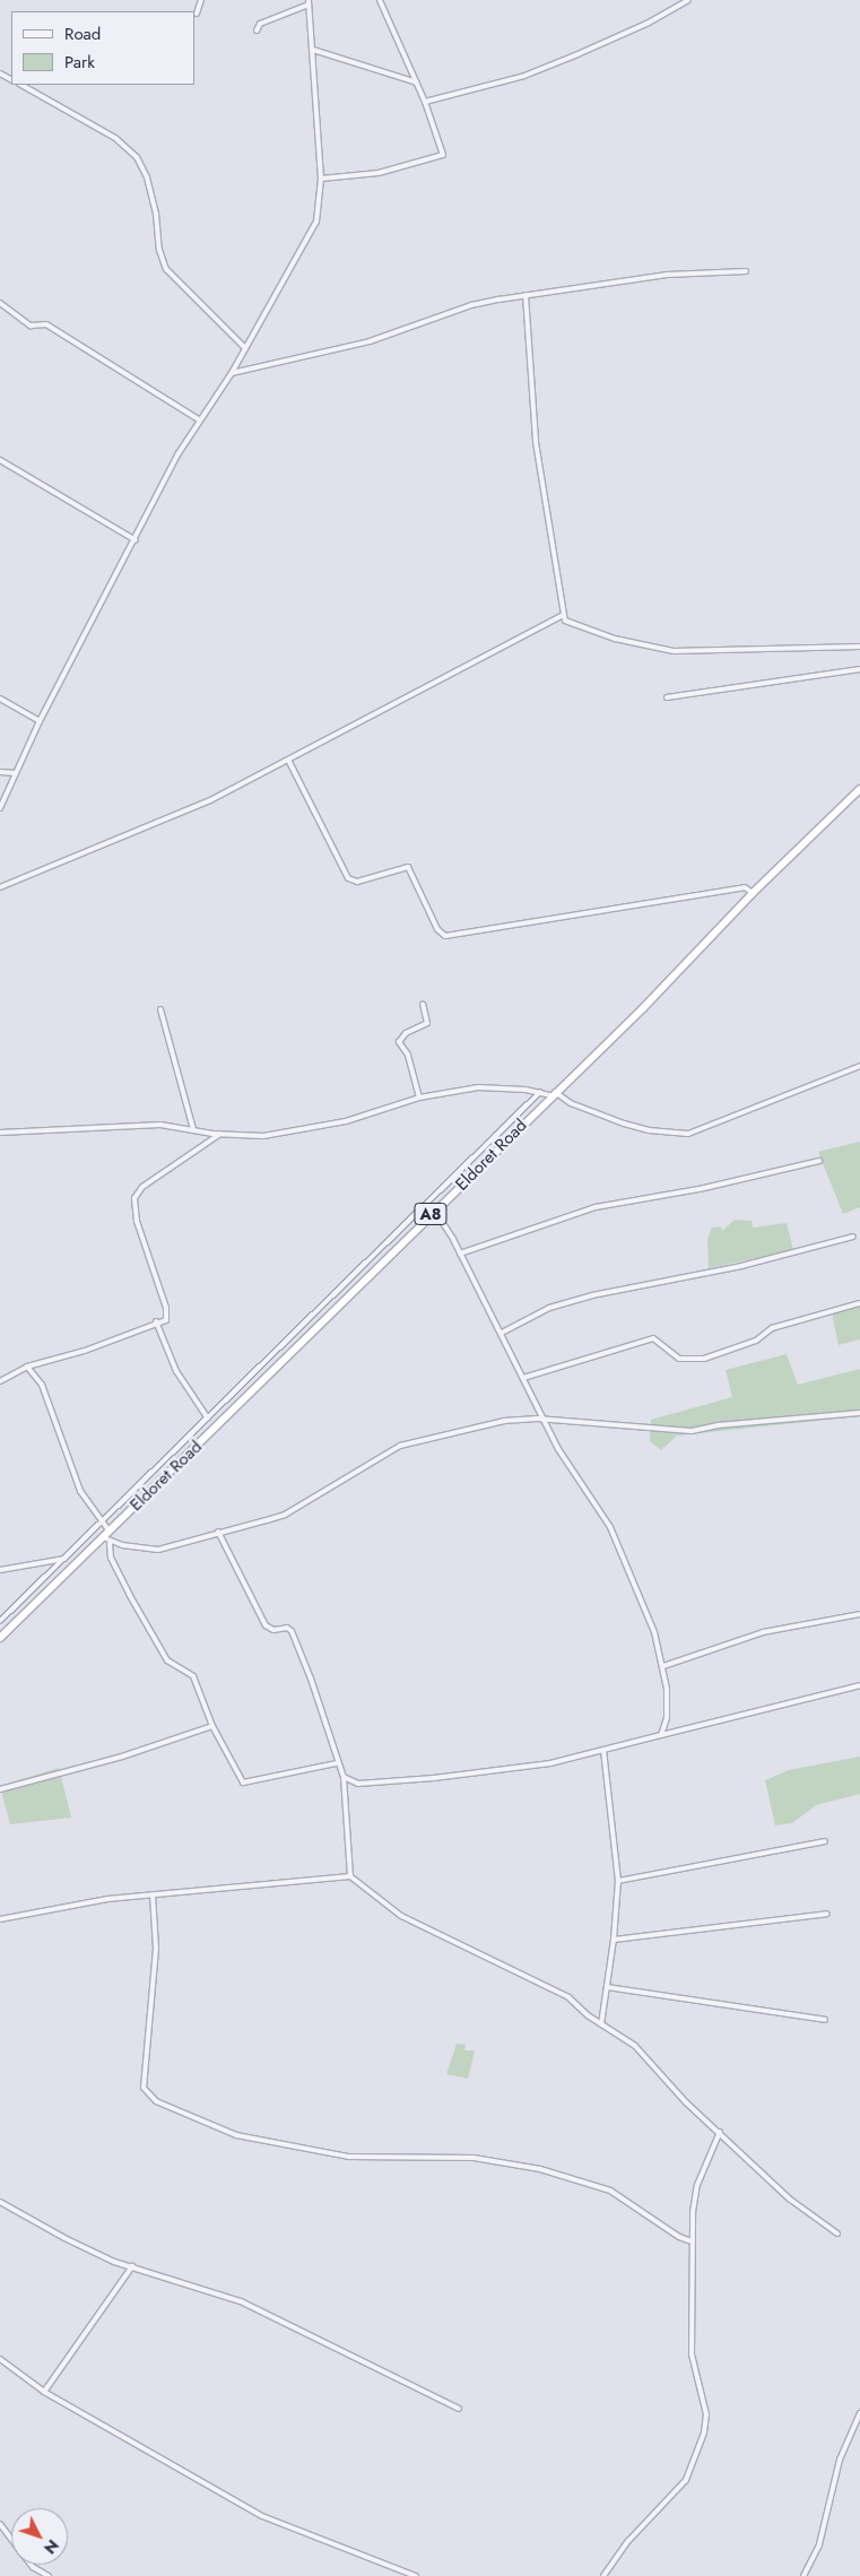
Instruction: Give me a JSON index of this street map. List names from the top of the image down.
{
  "streets": {
    "highway": ["Eldoret Road", "A8"]
  },
  "legend": ["Road", "Park"],
  "north": "bottom right"
}
